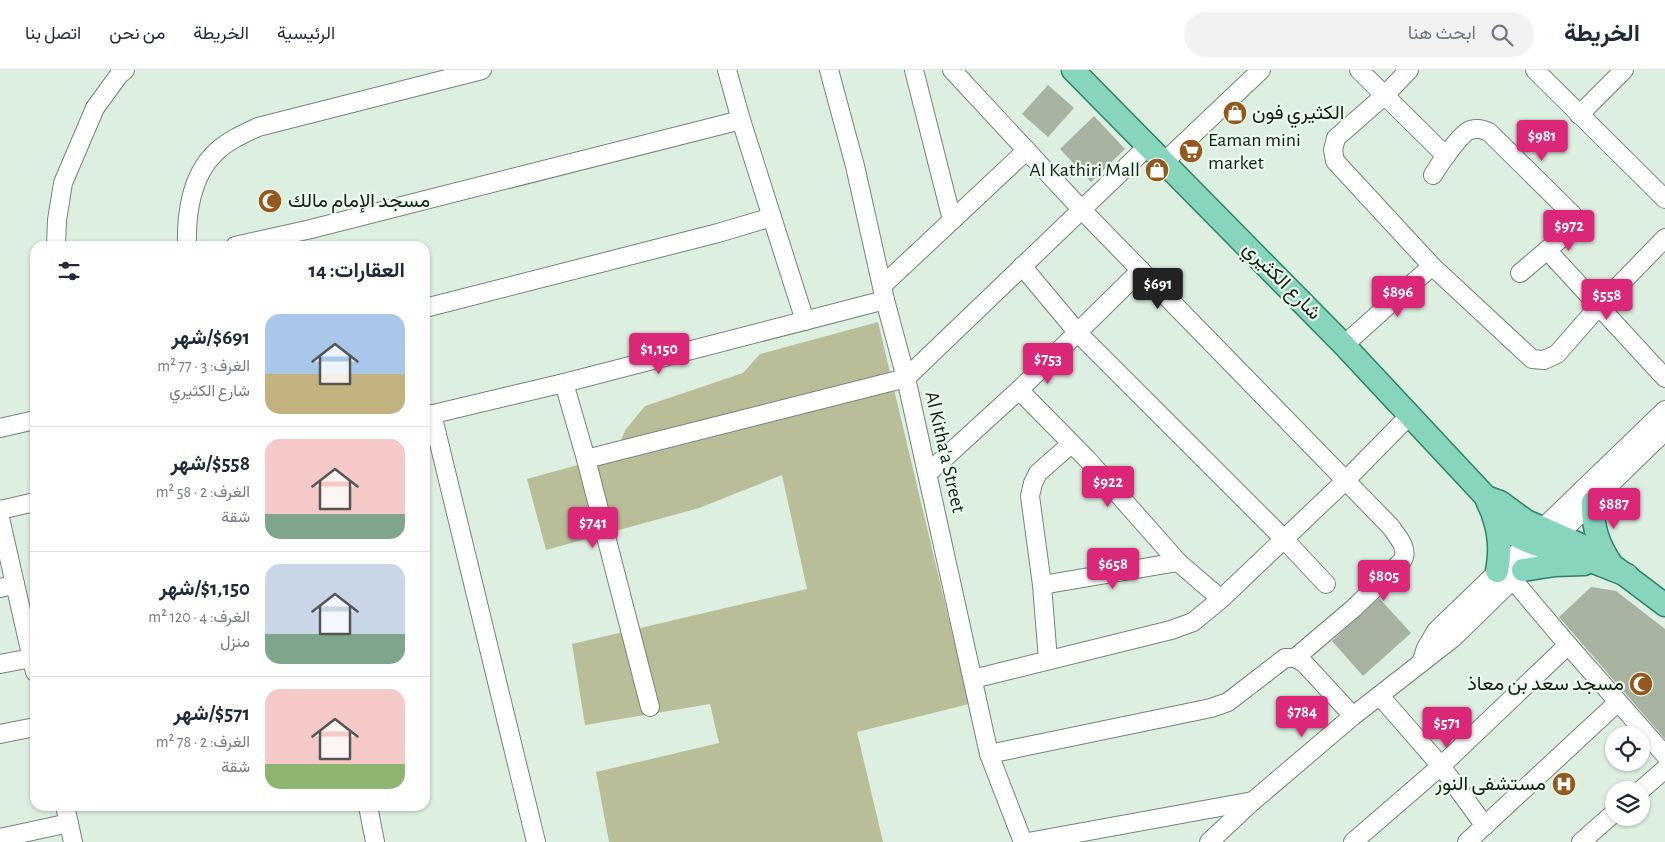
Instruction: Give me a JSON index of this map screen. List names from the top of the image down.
{
  "streets": {
    "main road": ["شارع الكثيري"],
    "street": ["Al Kitha'a Street"]
  },
  "places": {
    "shop": ["الكثيري فون", "Al Kathiri Mall"],
    "supermarket": ["Eaman mini market"],
    "mosque": ["مسجد الإمام مالك", "مسجد سعد بن معاذ"],
    "hospital": ["مستشفى النور"]
  },
  "page": {
    "header": "الخريطة",
    "search": "ابحث هنا",
    "nav": [
      "الرئيسية",
      "الخريطة",
      "من نحن",
      "اتصل بنا"
    ],
    "price": [
      "$981",
      "$972",
      "$691",
      "$896",
      "$558",
      "$1,150",
      "$753",
      "$922",
      "$887",
      "$741",
      "$658",
      "$805",
      "$784",
      "$571"
    ],
    "heading": "العقارات: 14",
    "list": [
      {
        "name": "$691/شهر",
        "note": "الغرف: 3 · 77 m² · شارع الكثيري"
      },
      {
        "name": "$558/شهر",
        "note": "الغرف: 2 · 58 m² · شقة"
      },
      {
        "name": "$1,150/شهر",
        "note": "الغرف: 4 · 120 m² · منزل"
      },
      {
        "name": "$571/شهر",
        "note": "الغرف: 2 · 78 m² · شقة"
      }
    ]
  }
}
